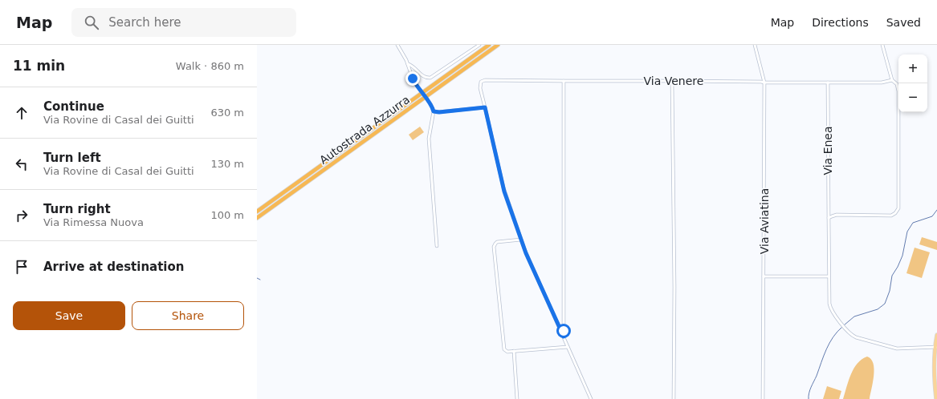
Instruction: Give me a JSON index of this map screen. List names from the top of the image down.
{
  "streets": {
    "highway": ["Autostrada Azzurra"],
    "street": ["Via Venere", "Via Enea", "Via Aviatina"]
  },
  "crossings": [
    ["Via Venere", "Via Enea"],
    ["Via Venere", "Via Aviatina"]
  ],
  "page": {
    "header": "Map",
    "search": "Search here",
    "nav": ["Map", "Directions", "Saved"],
    "heading": ["11 min", "Walk · 860 m"],
    "map_buttons": ["+", "−"],
    "list": [
      ["Continue", "Via Rovine di Casal dei Guitti", "630 m"],
      ["Turn left", "Via Rovine di Casal dei Guitti", "130 m"],
      ["Turn right", "Via Rimessa Nuova", "100 m"],
      "Arrive at destination"
    ],
    "buttons": ["Save", "Share"]
  }
}
